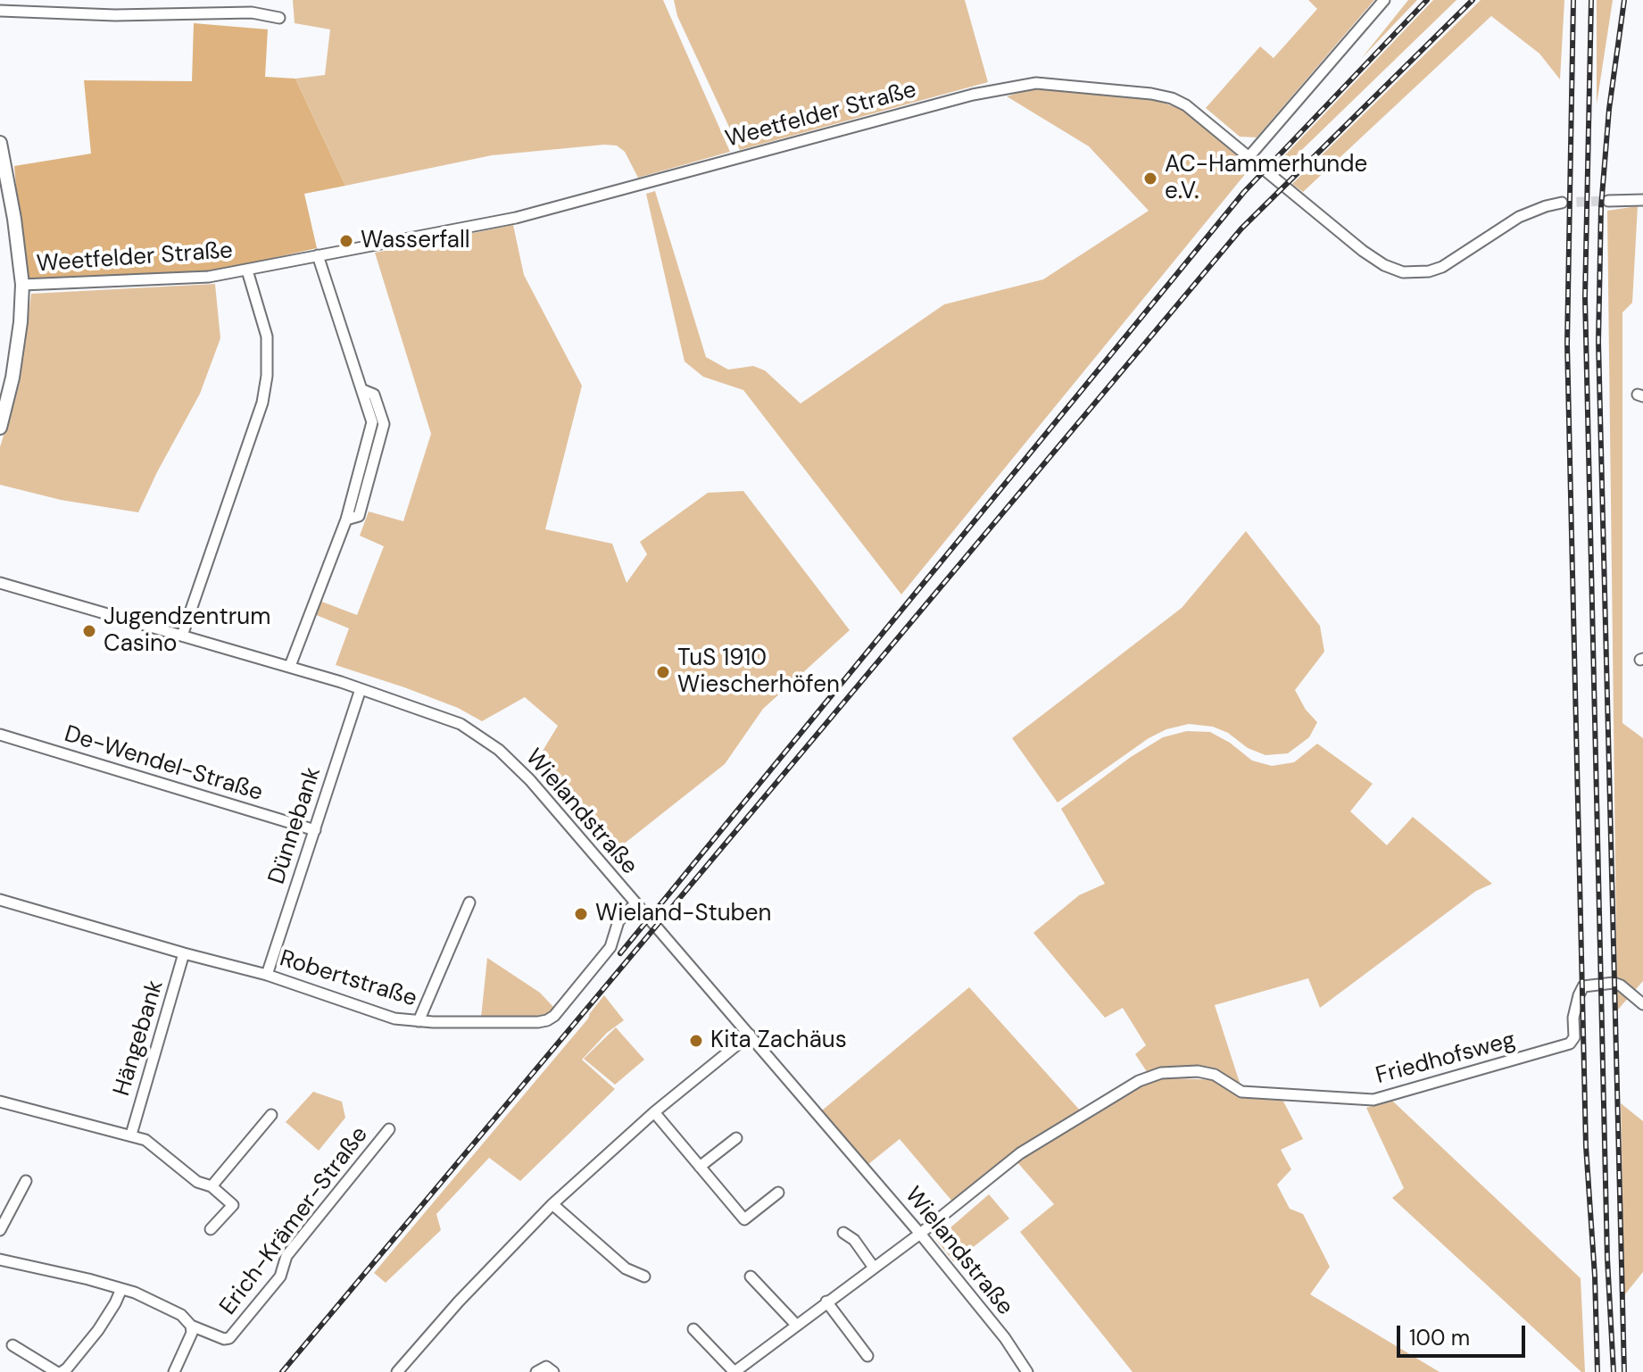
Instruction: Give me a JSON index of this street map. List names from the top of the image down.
{
  "streets": {
    "street": [
      "Weetfelder Straße",
      "De-Wendel-Straße",
      "Wielandstraße",
      "Dünnebank",
      "Robertstraße",
      "Hängebank",
      "Friedhofsweg",
      "Erich-Krämer-Straße"
    ]
  },
  "crossings": [
    ["De-Wendel-Straße", "Dünnebank"],
    ["Wielandstraße", "Dünnebank"],
    ["Wielandstraße", "Robertstraße"],
    ["Wielandstraße", "Friedhofsweg"],
    ["Dünnebank", "Robertstraße"],
    ["Robertstraße", "Hängebank"]
  ],
  "places": [
    "AC-Hammerhunde e.V.",
    "Wasserfall",
    "Jugendzentrum Casino",
    "TuS 1910 Wiescherhöfen",
    "Wieland-Stuben",
    "Kita Zachäus"
  ],
  "scale_bar": "100 m"
}
